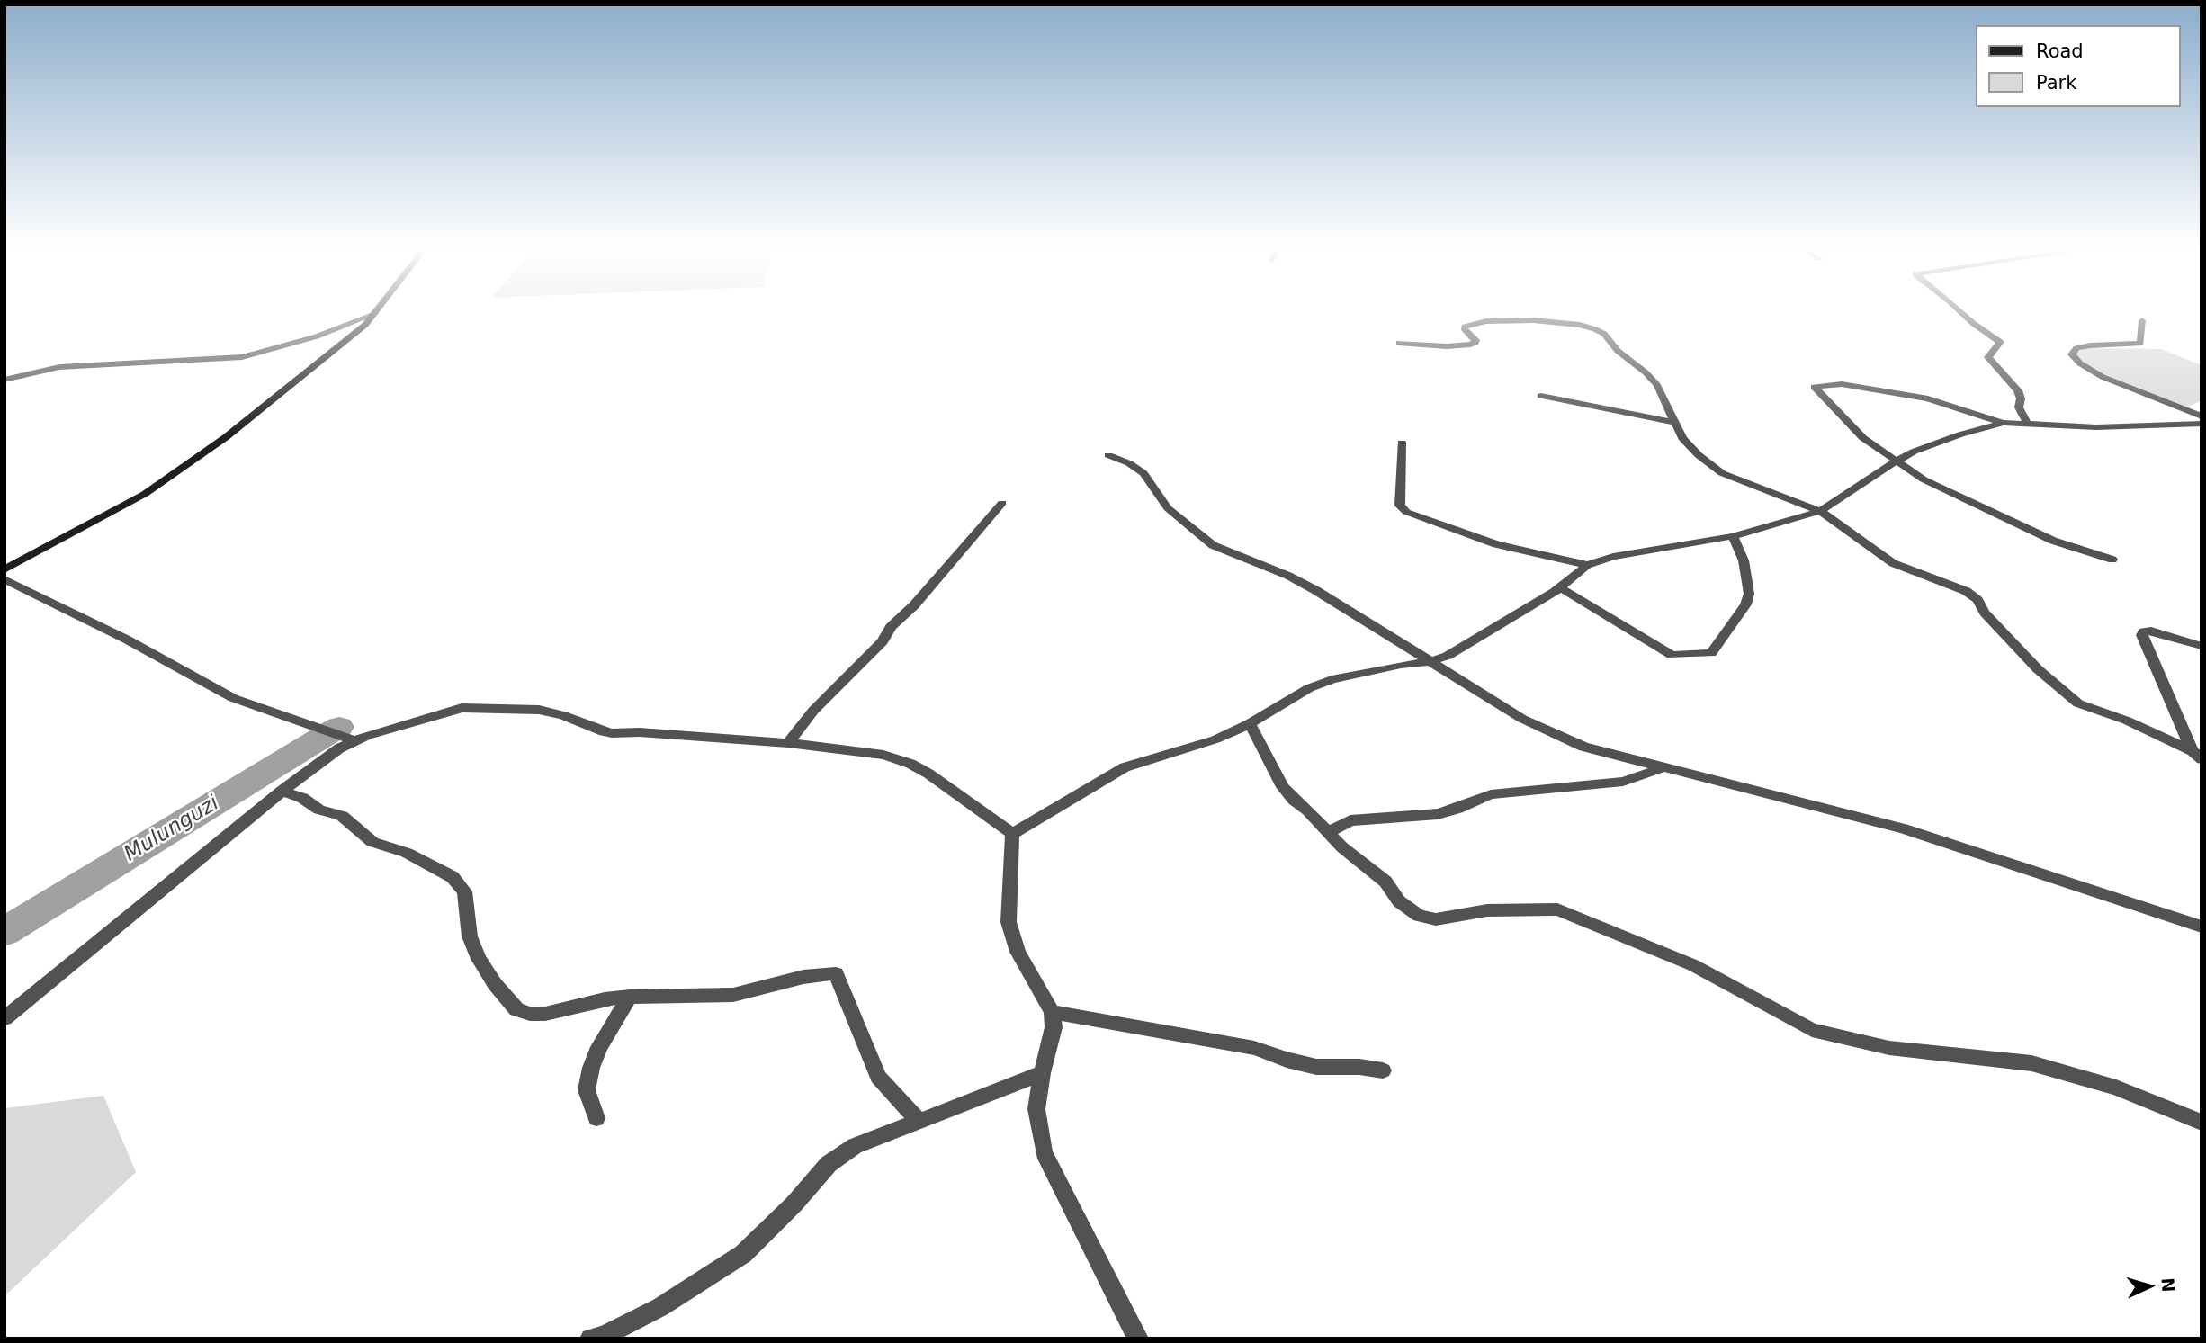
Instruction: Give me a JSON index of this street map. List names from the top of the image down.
{
  "water": ["Mulunguzi"],
  "legend": ["Road", "Park"],
  "north": "right"
}
